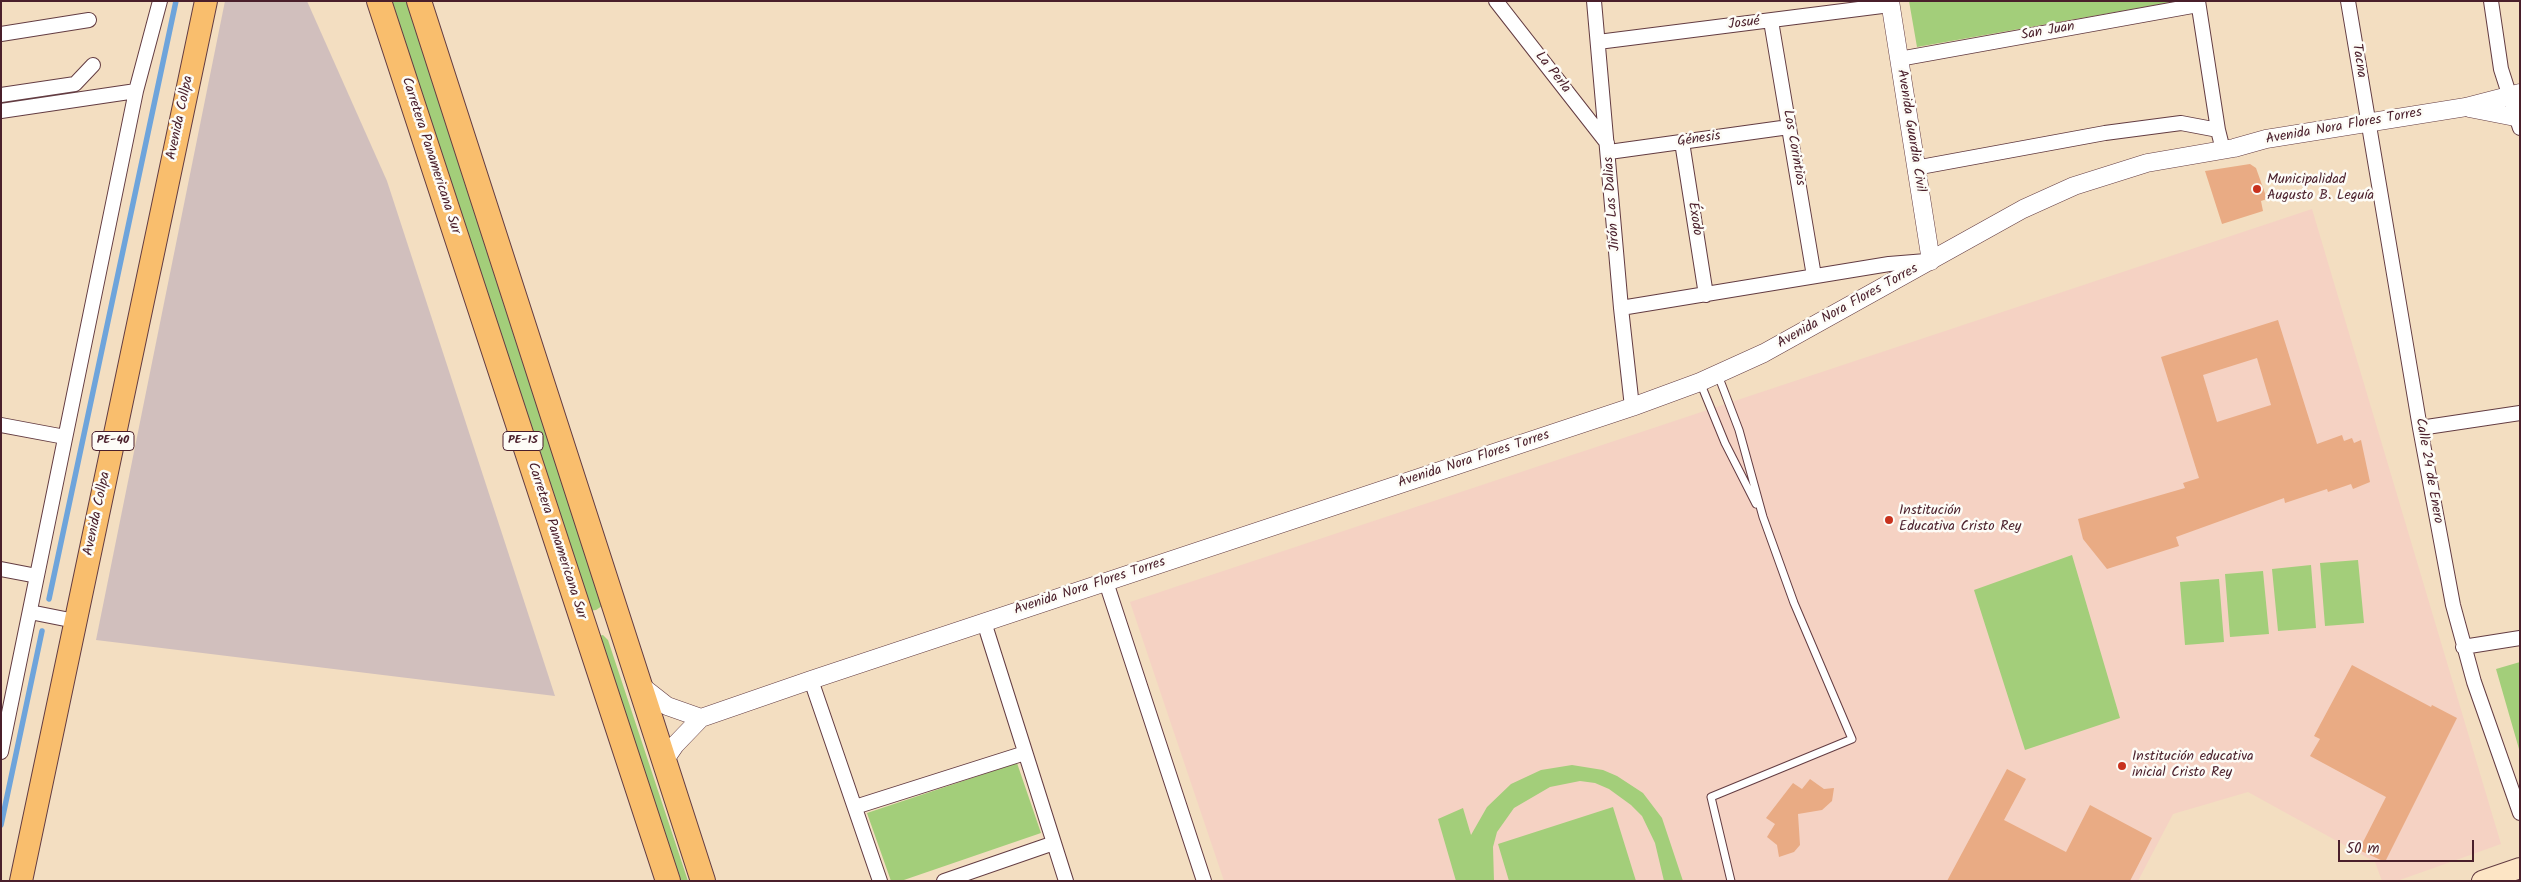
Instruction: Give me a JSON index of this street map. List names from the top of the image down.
{
  "streets": {
    "highway": ["Carretera Panamericana Sur", "PE-1S"],
    "main road": ["Avenida Collpa", "PE-40"],
    "street": [
      "Josué",
      "San Juan",
      "Tacna",
      "La Perla",
      "Avenida Nora Flores Torres",
      "Avenida Guardia Civil",
      "Génesis",
      "Los Corintios",
      "Jirón Las Dalias",
      "Éxodo",
      "Calle 24 de Enero"
    ]
  },
  "crossings": [
    ["Josué", "Avenida Guardia Civil"],
    ["Josué", "Los Corintios"],
    ["Josué", "Jirón Las Dalias"],
    ["San Juan", "Avenida Guardia Civil"],
    ["Tacna", "Avenida Nora Flores Torres"],
    ["Tacna", "Calle 24 de Enero"],
    ["La Perla", "Génesis"],
    ["La Perla", "Jirón Las Dalias"],
    ["Avenida Nora Flores Torres", "Avenida Guardia Civil"],
    ["Avenida Nora Flores Torres", "Jirón Las Dalias"],
    ["Avenida Nora Flores Torres", "PE-1S"],
    ["Avenida Nora Flores Torres", "Calle 24 de Enero"],
    ["Génesis", "Los Corintios"],
    ["Génesis", "Jirón Las Dalias"],
    ["Génesis", "Éxodo"]
  ],
  "places": ["Municipalidad Augusto B. Leguía", "Institución Educativa Cristo Rey", "Institución educativa inicial Cristo Rey"],
  "scale_bar": "50 m"
}
